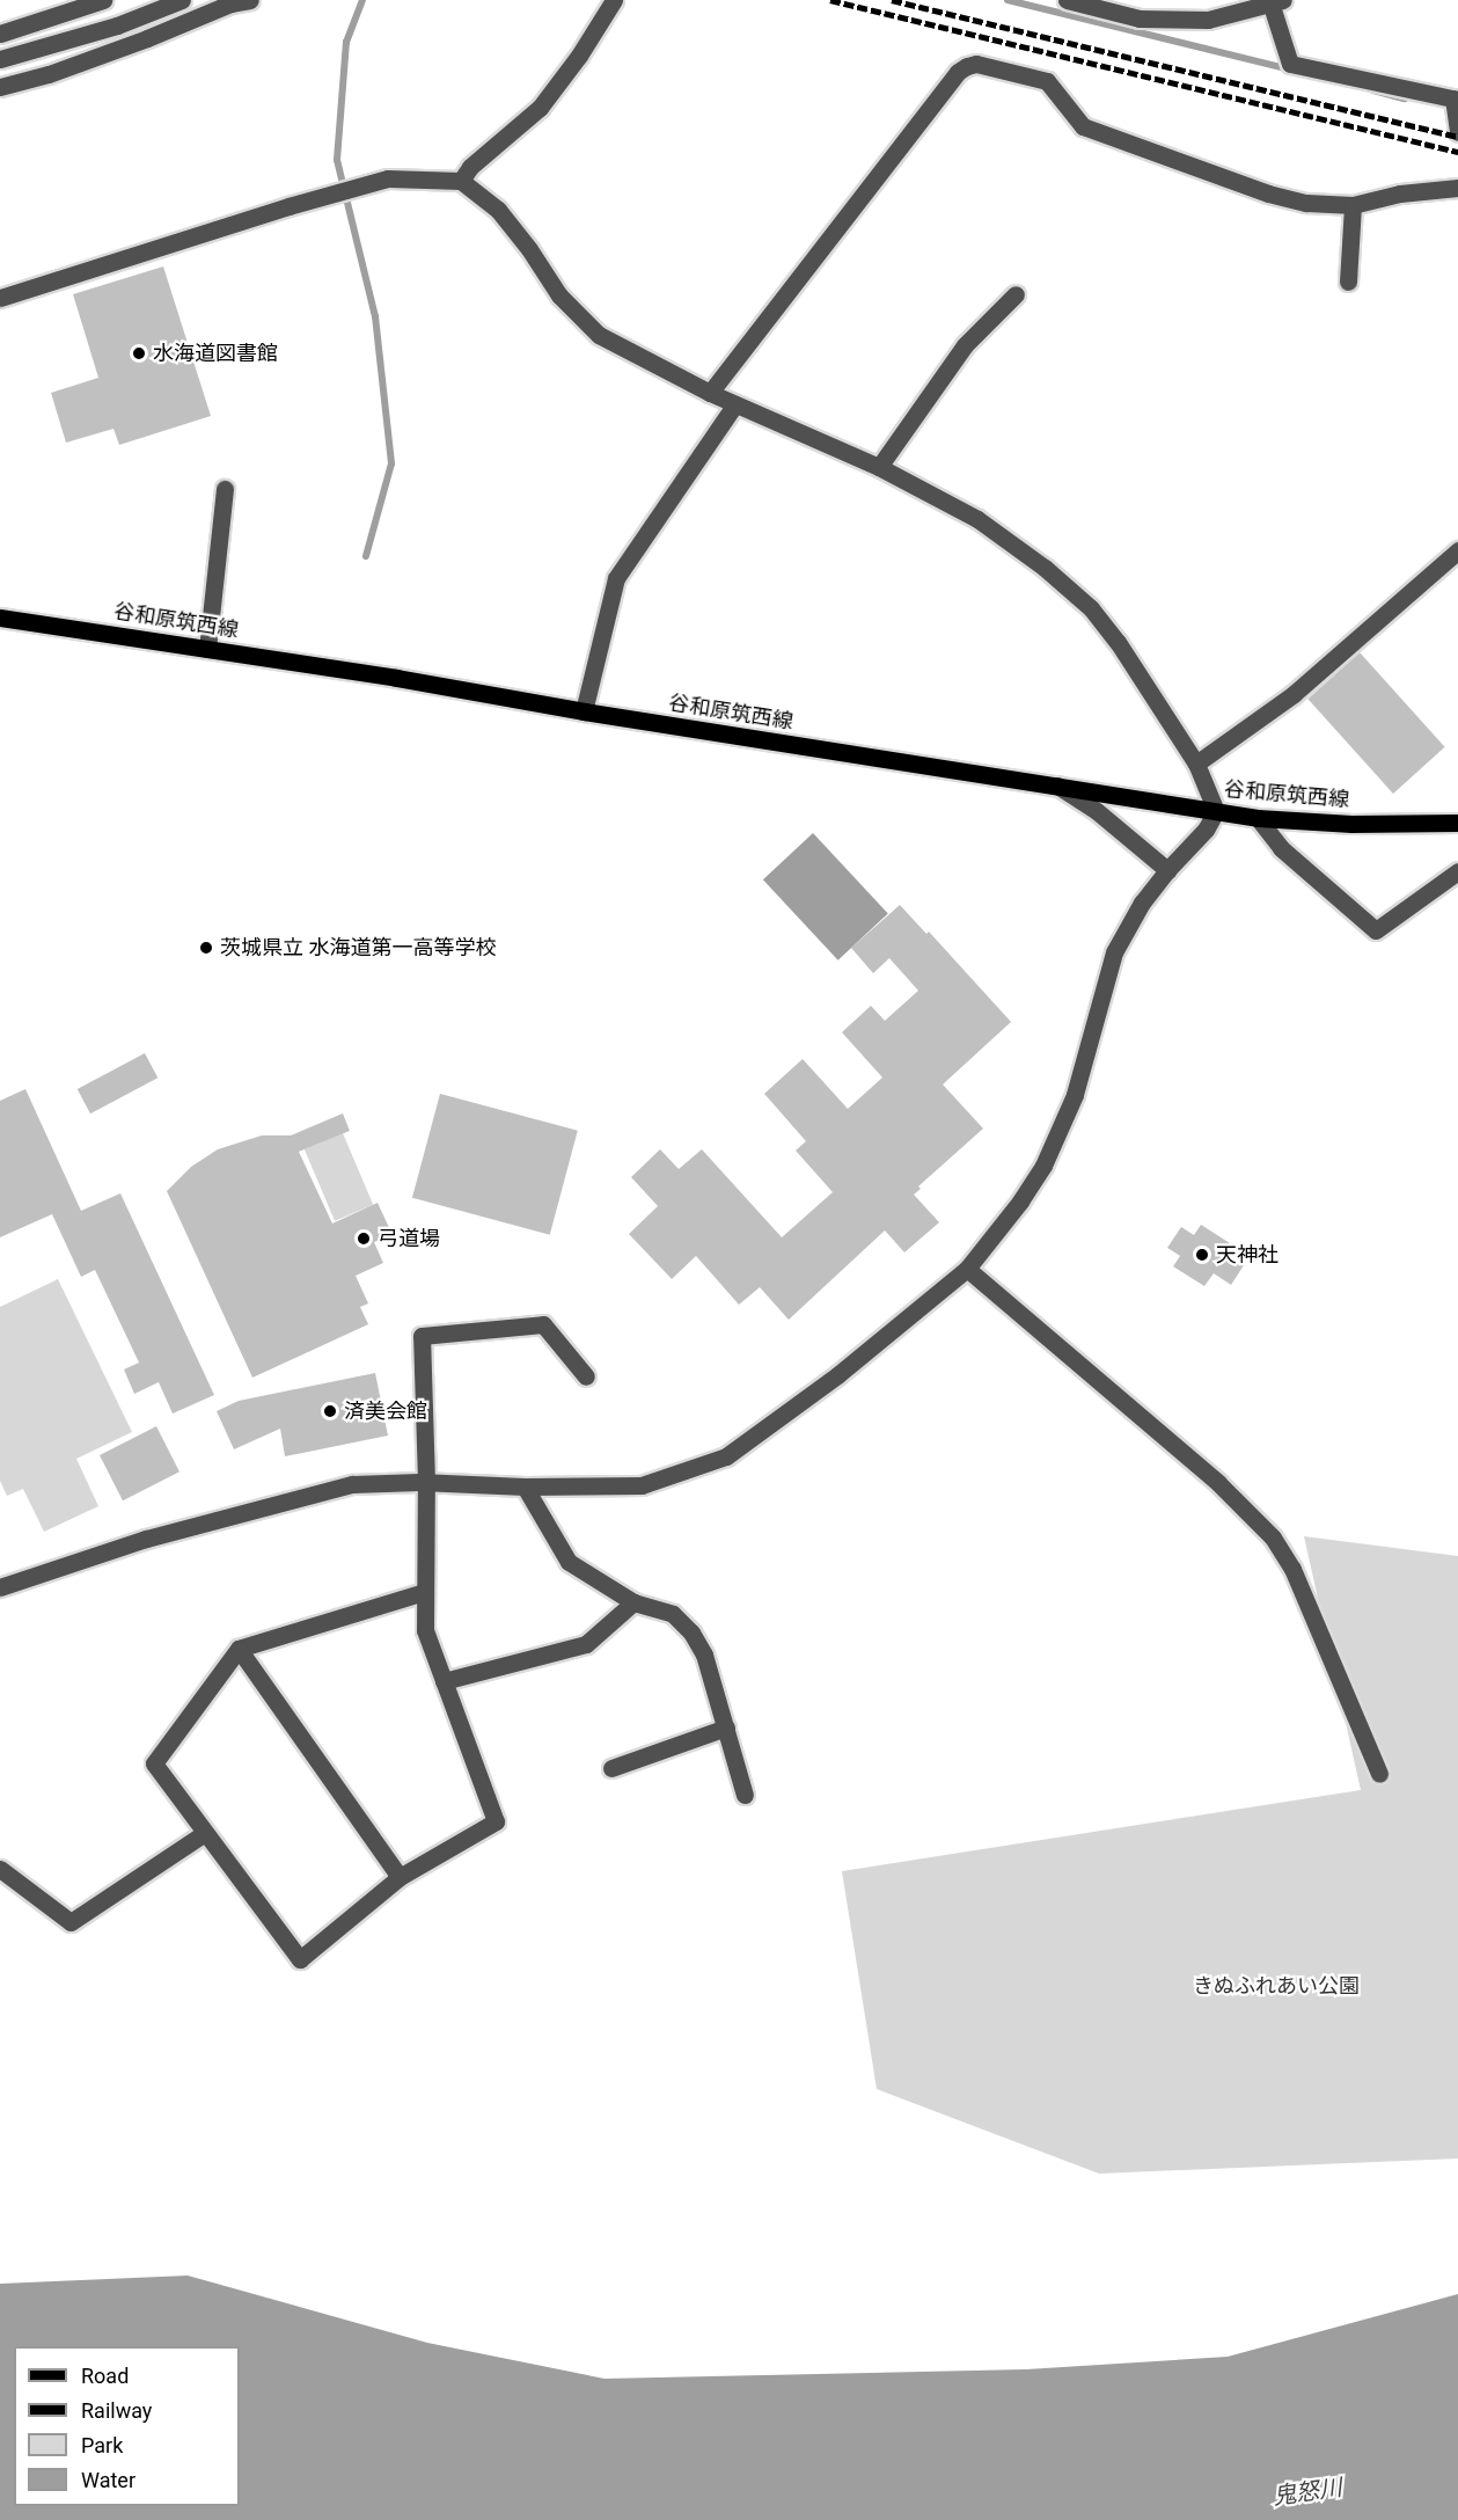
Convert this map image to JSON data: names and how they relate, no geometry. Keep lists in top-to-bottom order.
{
  "streets": {
    "main road": ["谷和原筑西線"]
  },
  "water": ["鬼怒川"],
  "parks": ["きぬふれあい公園"],
  "places": [
    "水海道図書館",
    "茨城県立 水海道第一高等学校",
    "弓道場",
    "天神社",
    "済美会館"
  ],
  "legend": [
    "Road",
    "Railway",
    "Park",
    "Water"
  ]
}
